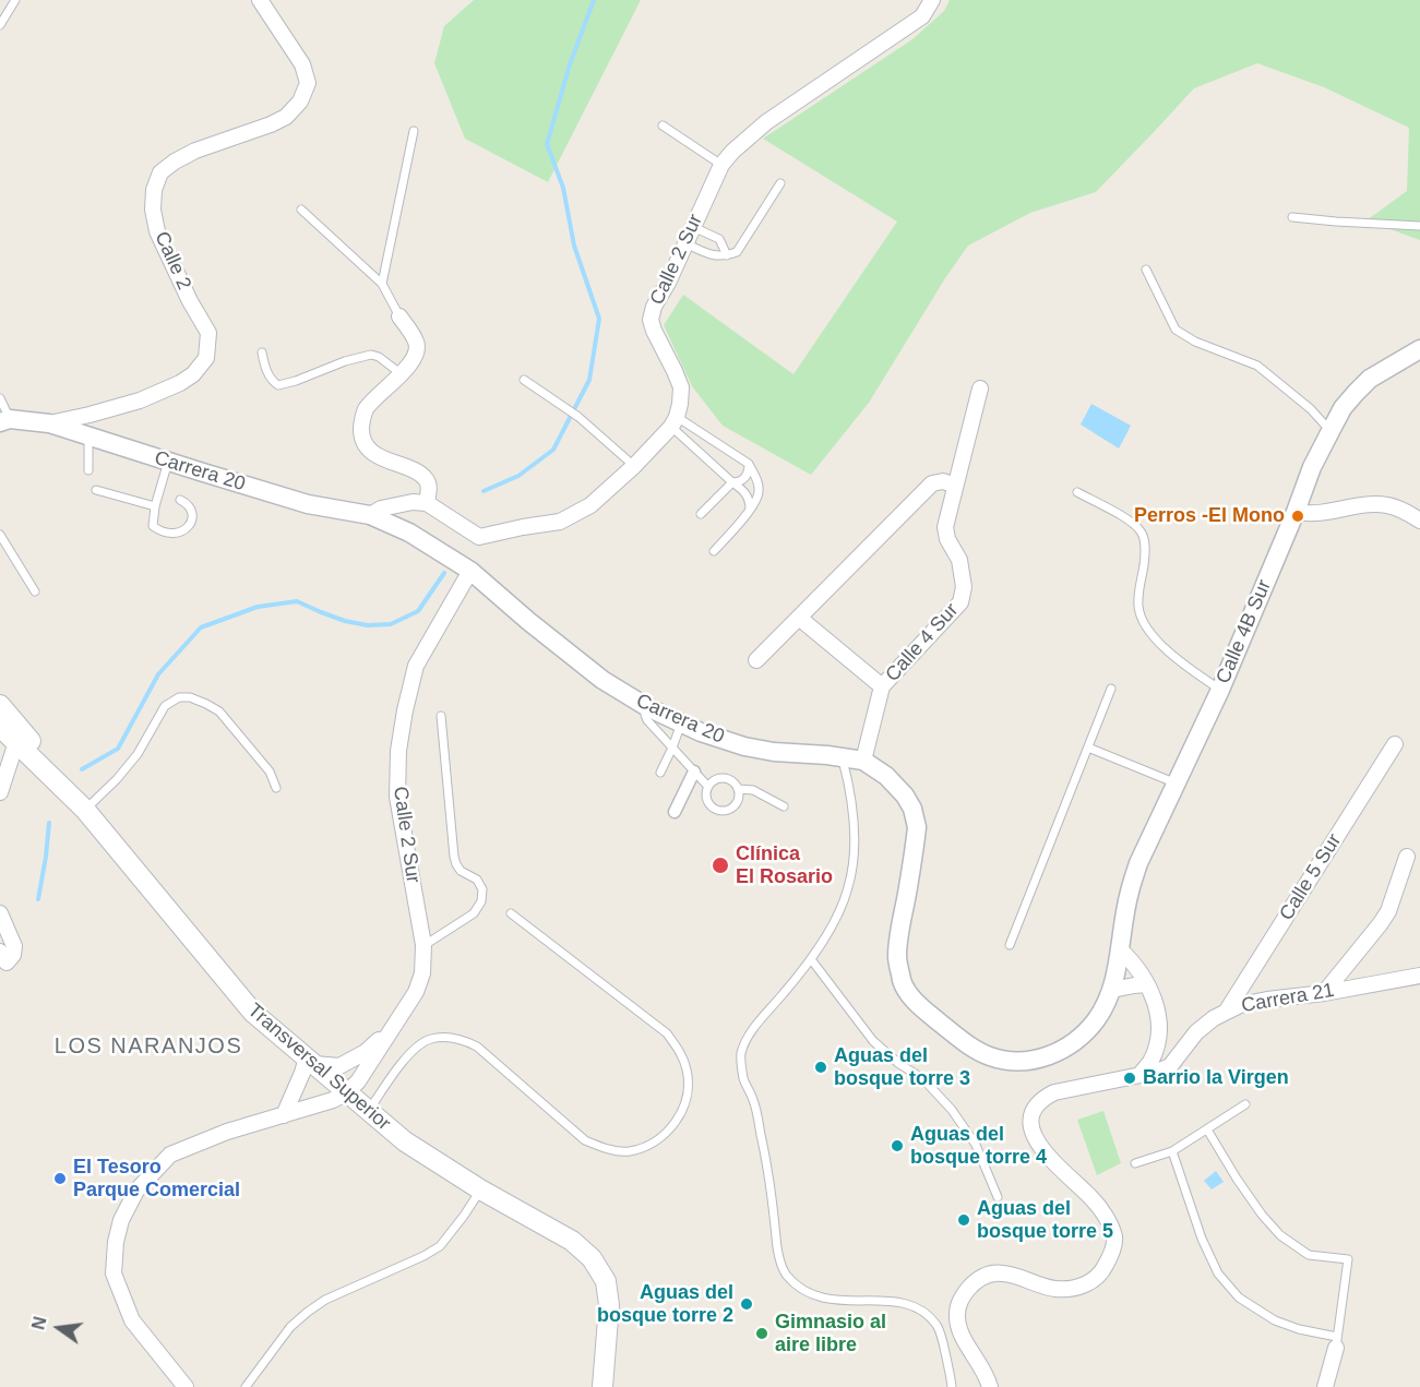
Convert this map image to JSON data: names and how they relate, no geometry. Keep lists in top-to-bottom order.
{
  "streets": {
    "main road": ["Transversal Superior"],
    "street": [
      "Calle 2 Sur",
      "Calle 2",
      "Carrera 20",
      "Calle 4B Sur",
      "Calle 4 Sur",
      "Calle 5 Sur",
      "Carrera 21"
    ]
  },
  "crossings": [
    ["Calle 2 Sur", "Carrera 20"],
    ["Calle 2 Sur", "Transversal Superior"],
    ["Calle 2", "Carrera 20"],
    ["Carrera 20", "Calle 4B Sur"],
    ["Carrera 20", "Calle 4 Sur"],
    ["Calle 5 Sur", "Carrera 21"]
  ],
  "districts": ["LOS NARANJOS"],
  "places": [
    "Perros -El Mono",
    "Clínica El Rosario",
    "Aguas del bosque torre 3",
    "Barrio la Virgen",
    "Aguas del bosque torre 4",
    "El Tesoro Parque Comercial",
    "Aguas del bosque torre 5",
    "Aguas del bosque torre 2",
    "Gimnasio al aire libre"
  ],
  "north": "left"
}
